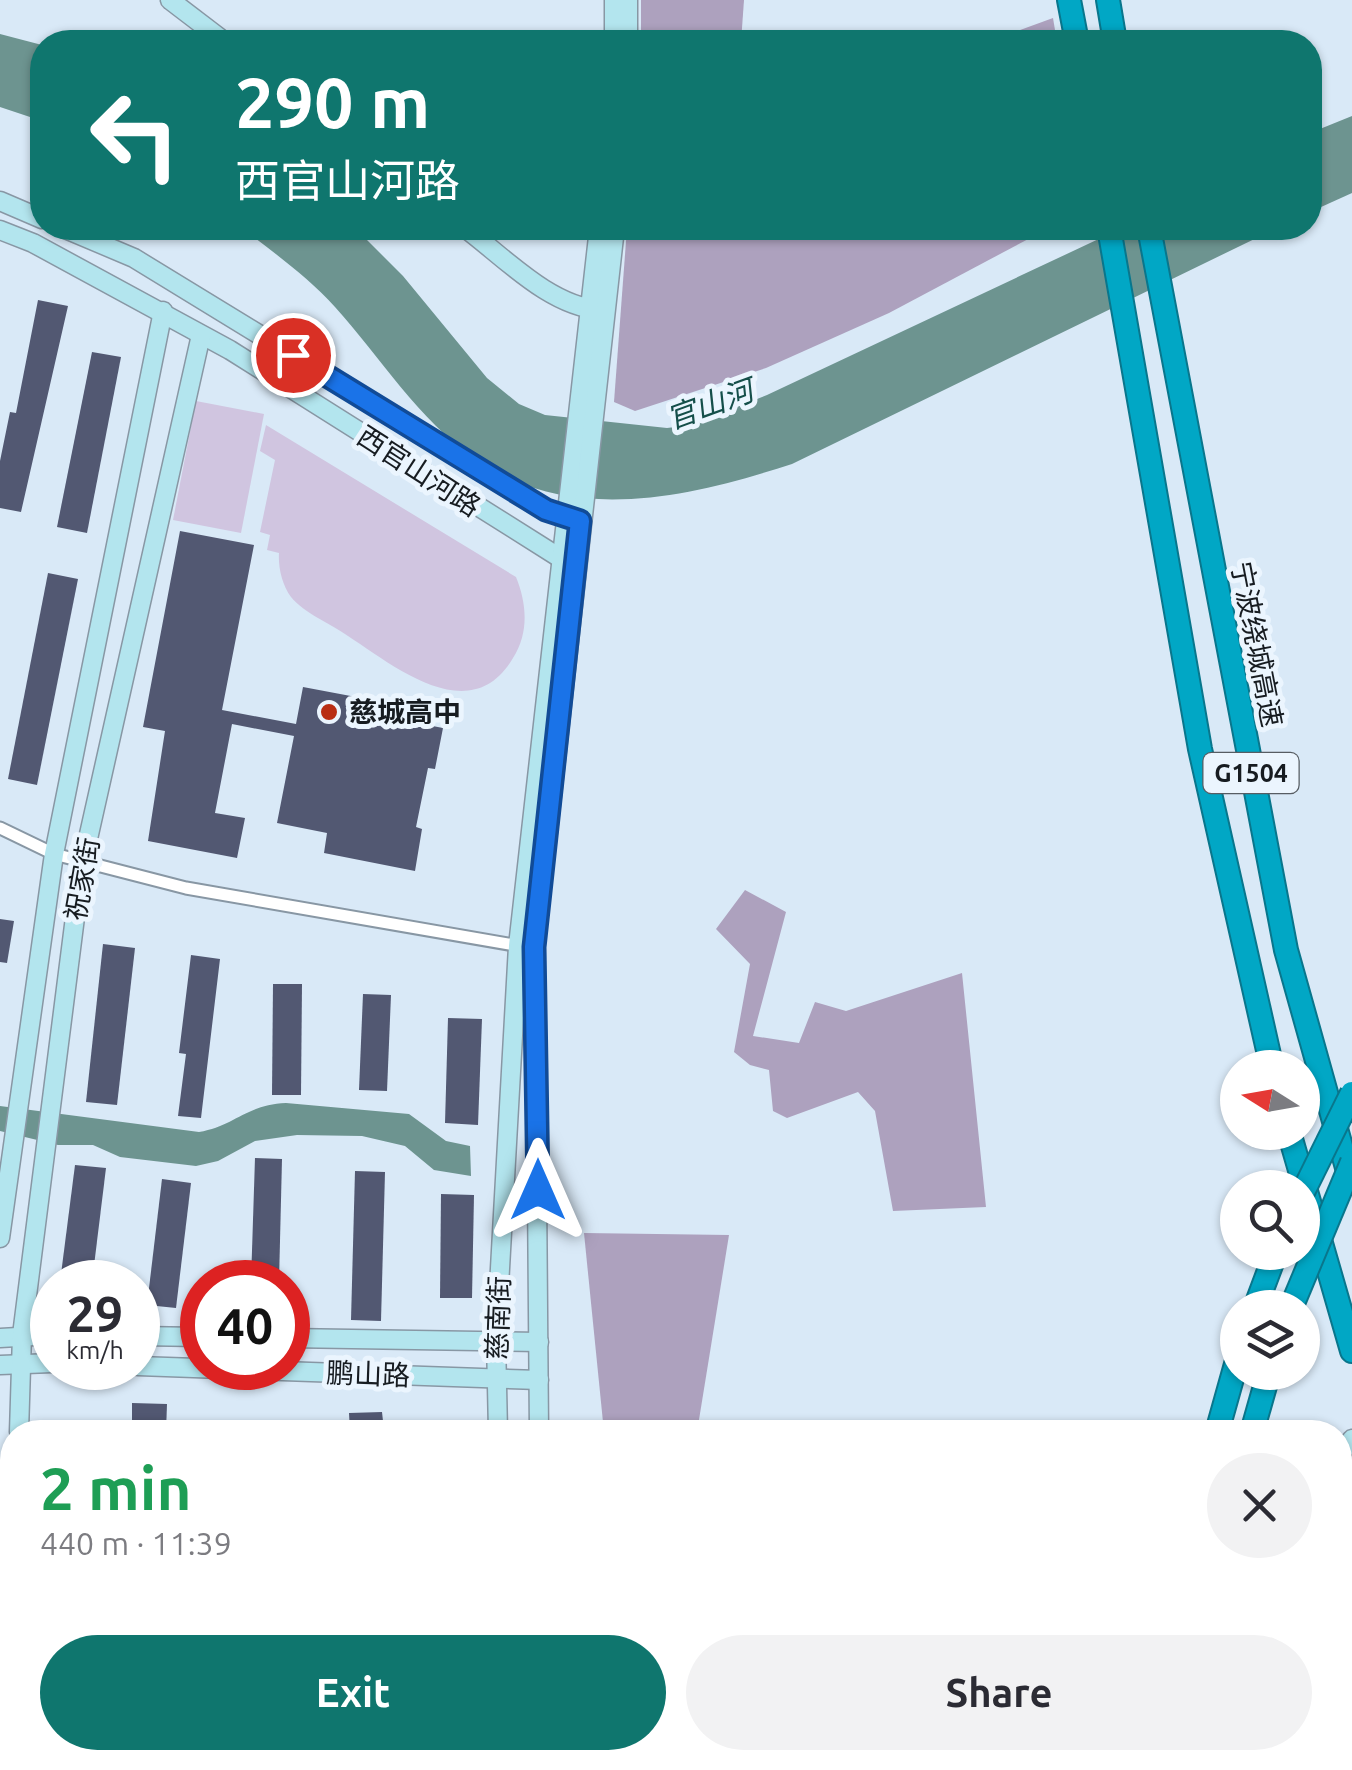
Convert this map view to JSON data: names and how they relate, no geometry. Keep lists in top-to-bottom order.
{
  "streets": {
    "highway": ["宁波绕城高速", "G1504"],
    "street": [
      "西官山河路",
      "祝家街",
      "慈南街",
      "鹏山路"
    ]
  },
  "crossings": [
    ["西官山河路", "祝家街"],
    ["西官山河路", "慈南街"],
    ["慈南街", "鹏山路"]
  ],
  "water": ["官山河"],
  "places": ["慈城高中"],
  "north": "left",
  "page": {
    "turn": ["290 m", "西官山河路"],
    "speed": "29 km/h",
    "limit": "40",
    "heading": ["2 min", "440 m · 11:39"],
    "buttons": ["Exit", "Share"]
  }
}
